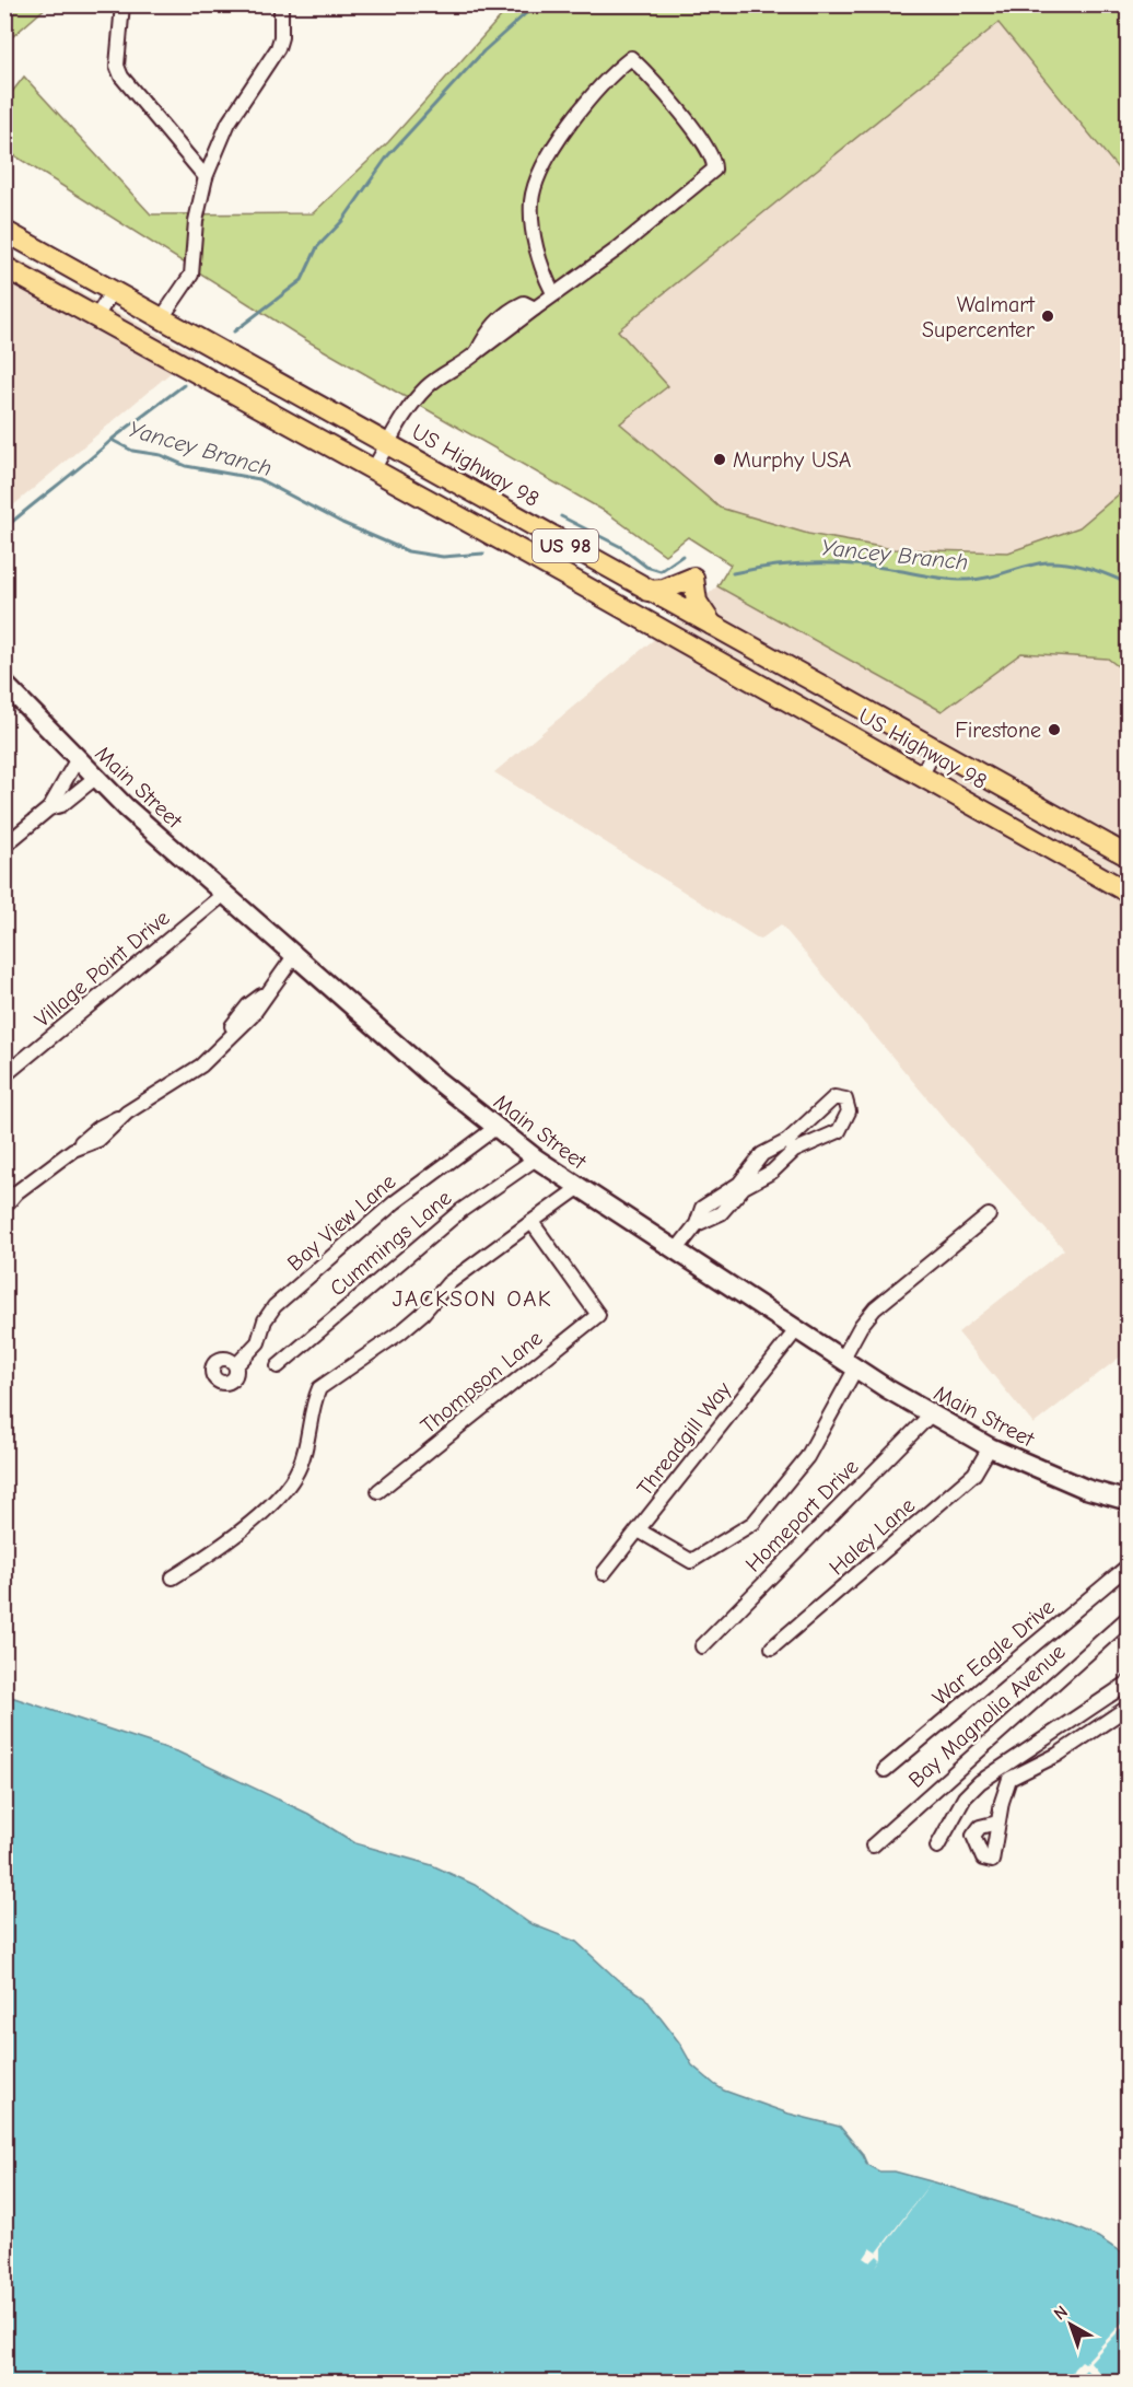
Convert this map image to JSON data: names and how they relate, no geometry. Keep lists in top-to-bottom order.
{
  "streets": {
    "main road": ["US Highway 98", "US 98", "Main Street"],
    "street": [
      "Village Point Drive",
      "Bay View Lane",
      "Cummings Lane",
      "Thompson Lane",
      "Threadgill Way",
      "Homeport Drive",
      "Haley Lane",
      "War Eagle Drive",
      "Bay Magnolia Avenue"
    ]
  },
  "crossings": [
    ["Main Street", "Village Point Drive"],
    ["Main Street", "Bay View Lane"],
    ["Main Street", "Cummings Lane"],
    ["Main Street", "Threadgill Way"],
    ["Main Street", "Homeport Drive"],
    ["Main Street", "Haley Lane"]
  ],
  "districts": ["JACKSON OAK"],
  "water": ["Yancey Branch"],
  "places": ["Walmart Supercenter", "Murphy USA", "Firestone"],
  "north": "top left"
}
